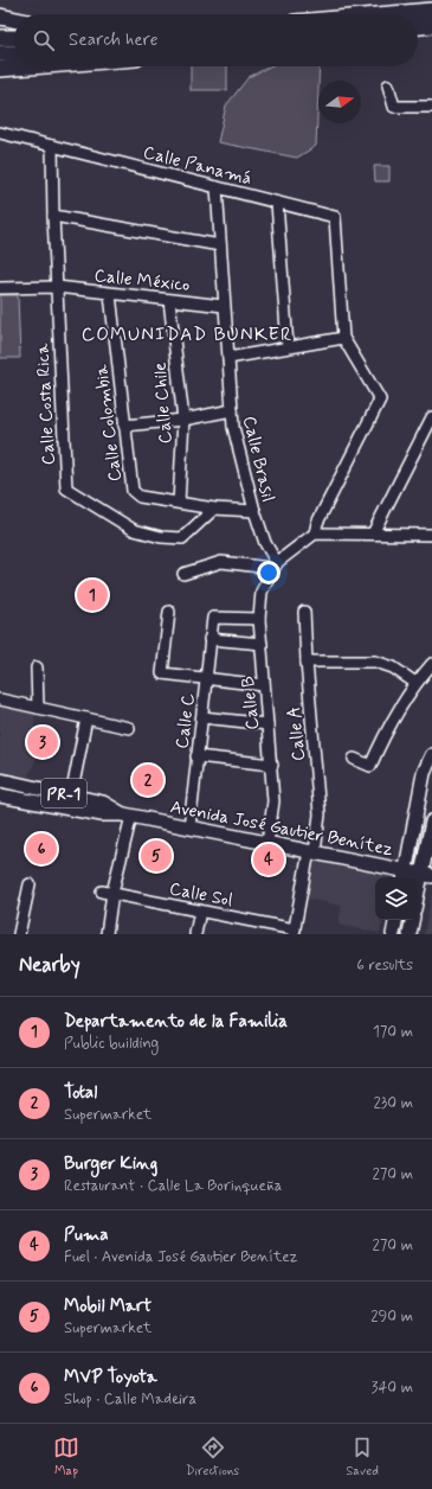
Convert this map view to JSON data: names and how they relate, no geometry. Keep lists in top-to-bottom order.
{
  "streets": {
    "main road": ["PR-1", "Avenida José Gautier Benítez"],
    "street": [
      "Calle Panamá",
      "Calle México",
      "Calle Chile",
      "Calle Costa Rica",
      "Calle Colombia",
      "Calle Brasil",
      "Calle B",
      "Calle C",
      "Calle A",
      "Calle Sol"
    ]
  },
  "crossings": [
    ["Calle Panamá", "Calle Costa Rica"],
    ["Calle Panamá", "Calle Brasil"],
    ["Calle México", "Calle Chile"],
    ["Calle México", "Calle Costa Rica"],
    ["Calle México", "Calle Colombia"],
    ["Calle México", "Calle Brasil"],
    ["Calle Chile", "Calle Colombia"],
    ["Calle Brasil", "Calle B"],
    ["Calle B", "Calle C"],
    ["Calle B", "Avenida José Gautier Benítez"],
    ["Calle C", "Avenida José Gautier Benítez"],
    ["Calle A", "Avenida José Gautier Benítez"],
    ["Calle A", "Calle Sol"]
  ],
  "districts": ["COMUNIDAD BUNKER"],
  "north": "right",
  "page": {
    "search": "Search here",
    "pins": [
      "1",
      "3",
      "2",
      "6",
      "5",
      "4"
    ],
    "heading": ["Nearby", "6 results"],
    "list": [
      {
        "mark": "1",
        "name": "Departamento de la Familia",
        "note": "Public building",
        "value": "170 m"
      },
      {
        "mark": "2",
        "name": "Total",
        "note": "Supermarket",
        "value": "230 m"
      },
      {
        "mark": "3",
        "name": "Burger King",
        "note": "Restaurant · Calle La Borinqueña",
        "value": "270 m"
      },
      {
        "mark": "4",
        "name": "Puma",
        "note": "Fuel · Avenida José Gautier Benítez",
        "value": "270 m"
      },
      {
        "mark": "5",
        "name": "Mobil Mart",
        "note": "Supermarket",
        "value": "290 m"
      },
      {
        "mark": "6",
        "name": "MVP Toyota",
        "note": "Shop · Calle Madeira",
        "value": "340 m"
      }
    ],
    "nav": ["Map", "Directions", "Saved"]
  }
}
